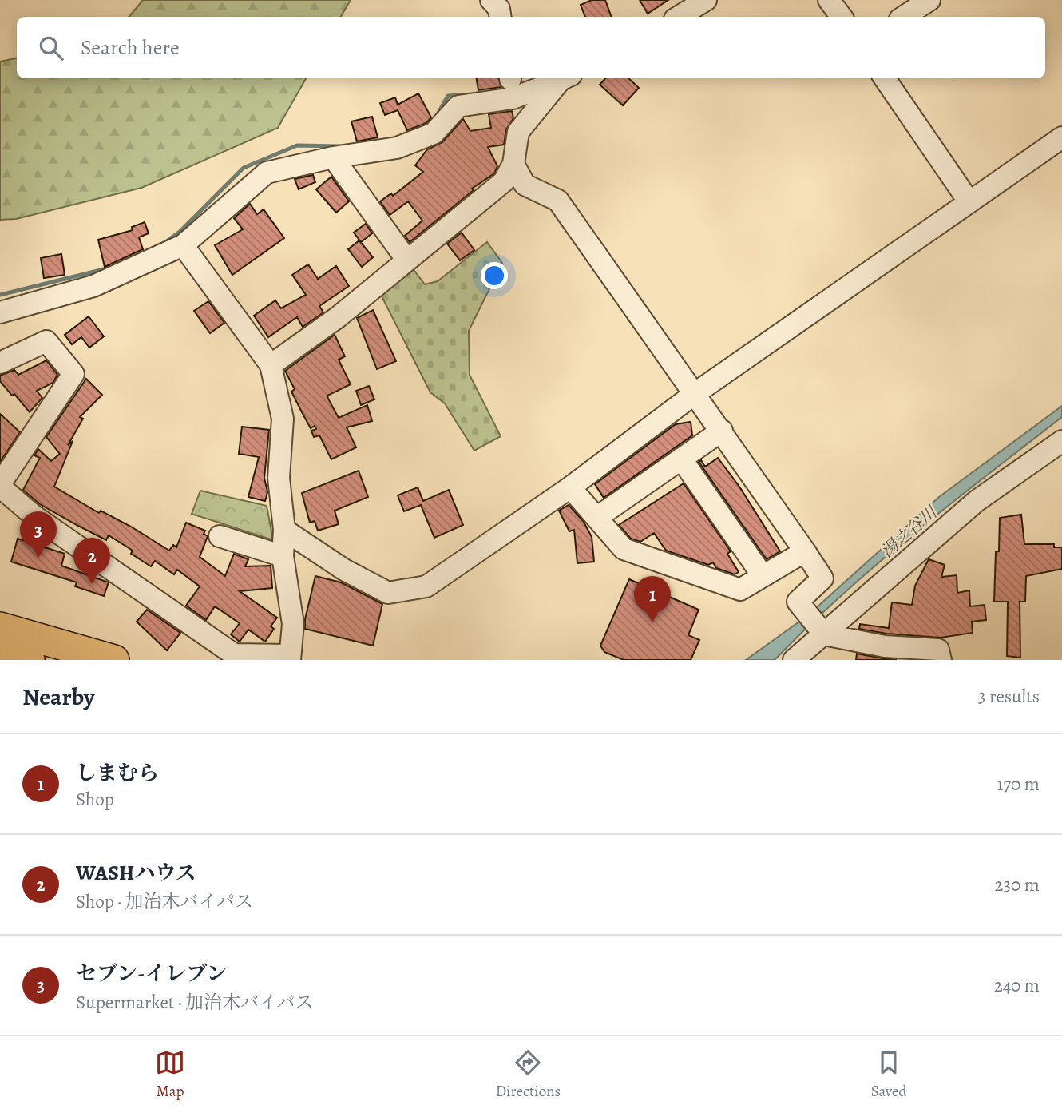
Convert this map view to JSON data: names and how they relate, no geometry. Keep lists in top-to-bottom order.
{
  "water": ["湯之谷川"],
  "page": {
    "search": "Search here",
    "pins": ["3", "2", "1"],
    "heading": ["Nearby", "3 results"],
    "list": [
      {
        "mark": "1",
        "name": "しまむら",
        "note": "Shop",
        "value": "170 m"
      },
      {
        "mark": "2",
        "name": "WASHハウス",
        "note": "Shop · 加治木バイパス",
        "value": "230 m"
      },
      {
        "mark": "3",
        "name": "セブン-イレブン",
        "note": "Supermarket · 加治木バイパス",
        "value": "240 m"
      }
    ],
    "nav": ["Map", "Directions", "Saved"]
  }
}
